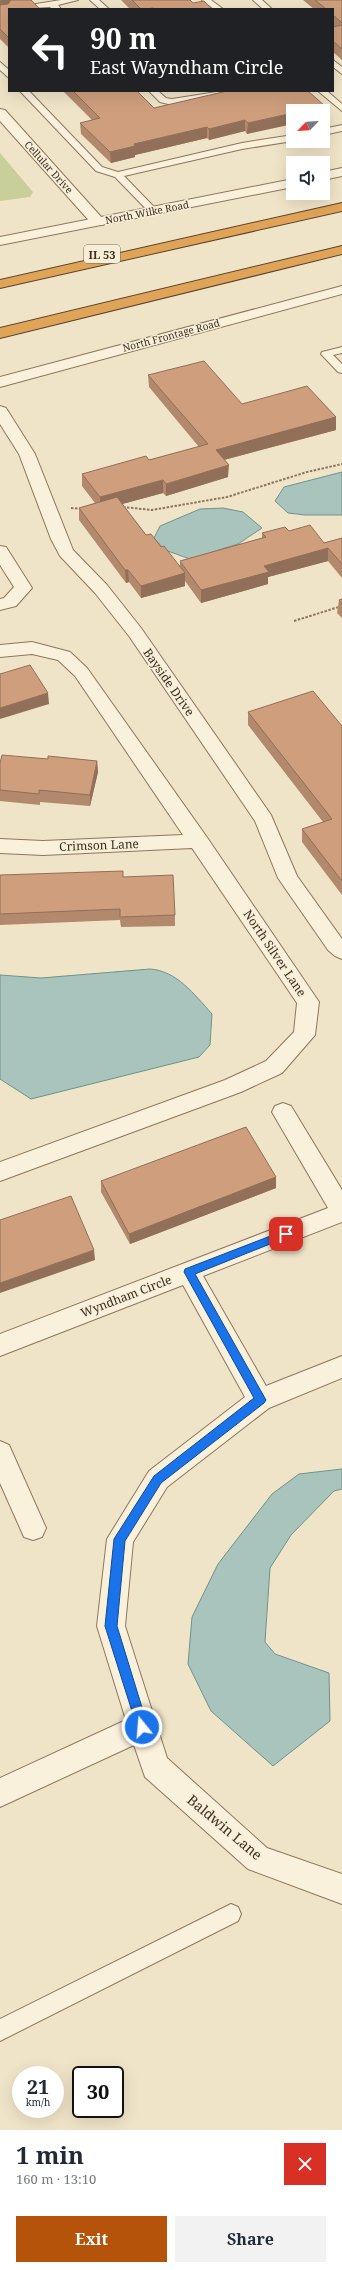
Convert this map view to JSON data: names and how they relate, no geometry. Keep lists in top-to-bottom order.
{
  "streets": {
    "highway": ["IL 53"],
    "street": [
      "Cellular Drive",
      "North Wilke Road",
      "North Frontage Road",
      "Bayside Drive",
      "Crimson Lane",
      "North Silver Lane",
      "Wyndham Circle",
      "Baldwin Lane"
    ]
  },
  "crossings": [
    ["Cellular Drive", "North Wilke Road"],
    ["Crimson Lane", "North Silver Lane"]
  ],
  "north": "bottom left",
  "page": {
    "turn": ["90 m", "East Wayndham Circle"],
    "speed": "21 km/h",
    "limit": "30",
    "heading": ["1 min", "160 m · 13:10"],
    "buttons": ["Exit", "Share"]
  }
}
